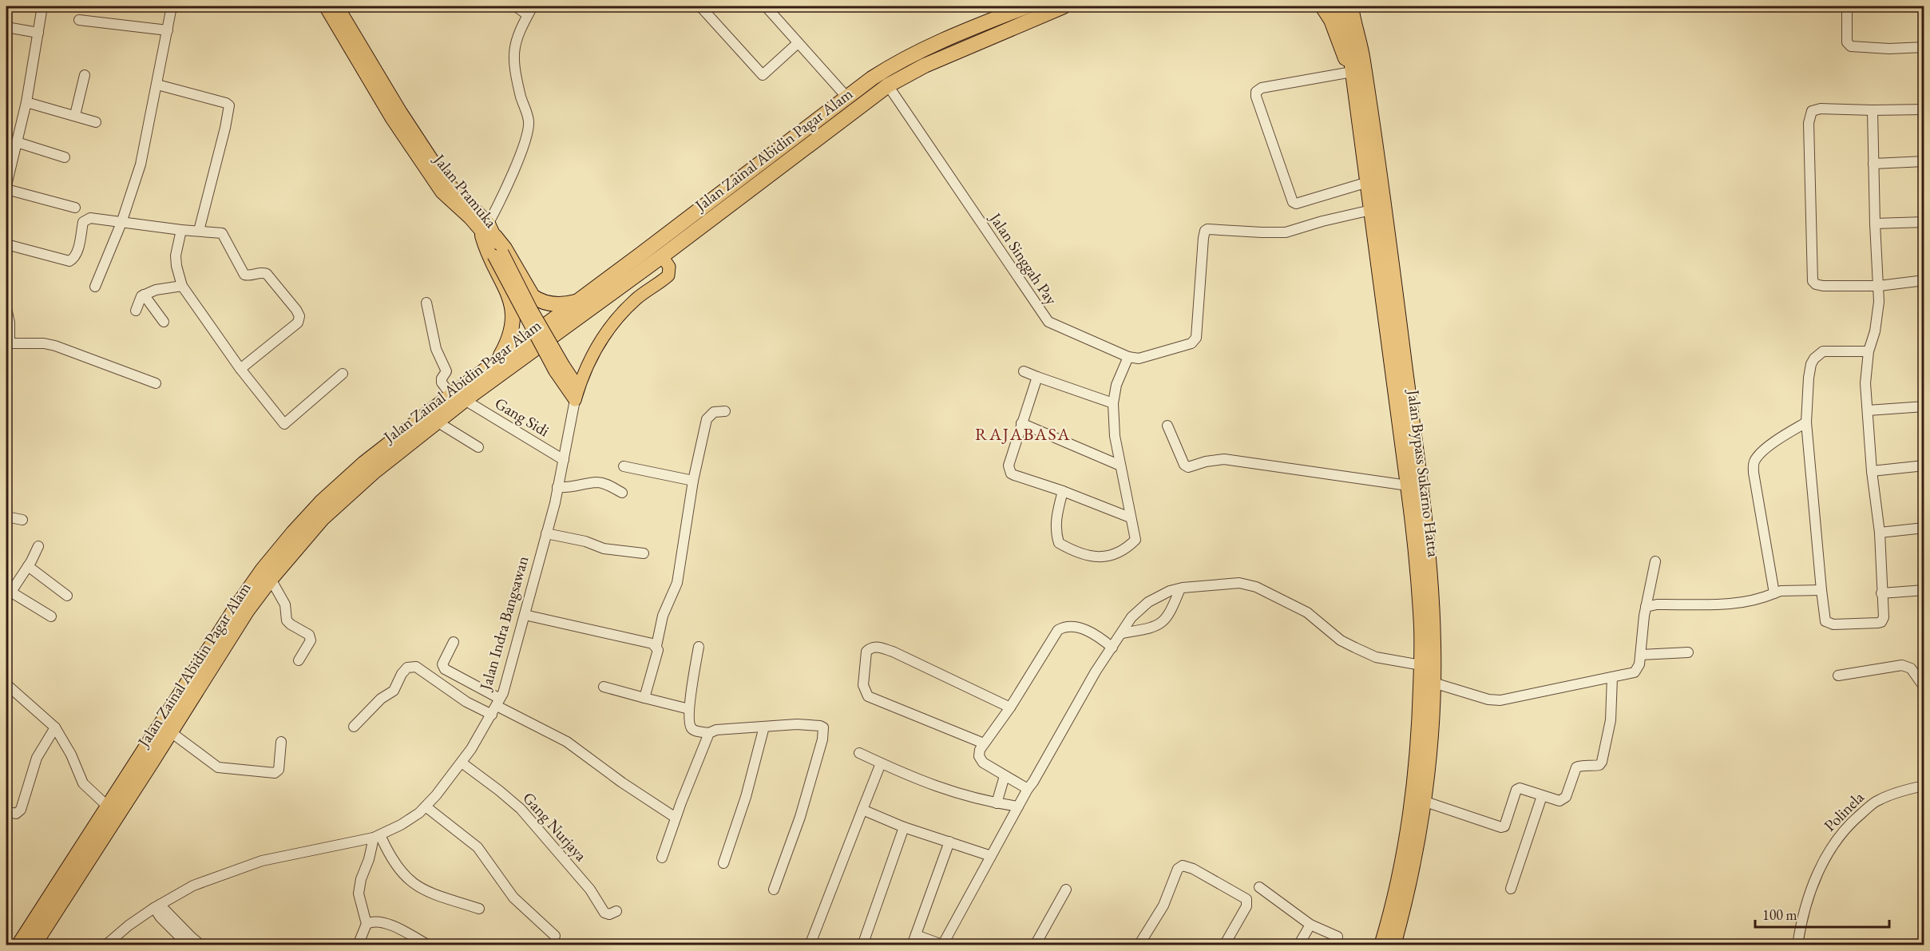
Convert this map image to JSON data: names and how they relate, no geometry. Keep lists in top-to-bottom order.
{
  "streets": {
    "highway": ["Jalan Zainal Abidin Pagar Alam", "Jalan Bypass Sukarno Hatta"],
    "main road": ["Jalan Pramuka", "Jalan Indra Bangsawan"],
    "street": [
      "Jalan Singgah Pay",
      "Gang Sidi",
      "Polinela",
      "Gang Nurjaya"
    ]
  },
  "crossings": [
    ["Jalan Zainal Abidin Pagar Alam", "Jalan Singgah Pay"],
    ["Jalan Zainal Abidin Pagar Alam", "Gang Sidi"],
    ["Jalan Zainal Abidin Pagar Alam", "Jalan Indra Bangsawan"],
    ["Jalan Pramuka", "Jalan Indra Bangsawan"],
    ["Jalan Singgah Pay", "Jalan Bypass Sukarno Hatta"],
    ["Gang Sidi", "Jalan Indra Bangsawan"],
    ["Jalan Indra Bangsawan", "Gang Nurjaya"]
  ],
  "districts": ["RAJABASA"],
  "scale_bar": "100 m"
}
